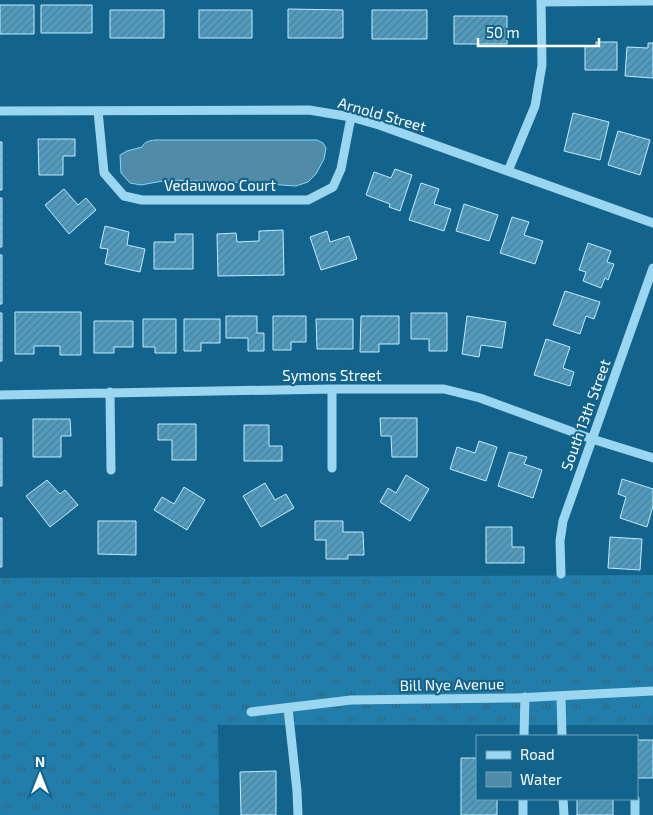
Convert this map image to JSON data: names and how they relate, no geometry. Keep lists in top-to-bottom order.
{
  "streets": {
    "street": [
      "Arnold Street",
      "Vedauwoo Court",
      "Symons Street",
      "South 13th Street",
      "Bill Nye Avenue"
    ]
  },
  "crossings": [
    ["Arnold Street", "Vedauwoo Court"],
    ["Symons Street", "South 13th Street"]
  ],
  "legend": ["Road", "Water"],
  "scale_bar": "50 m",
  "north": "top"
}
